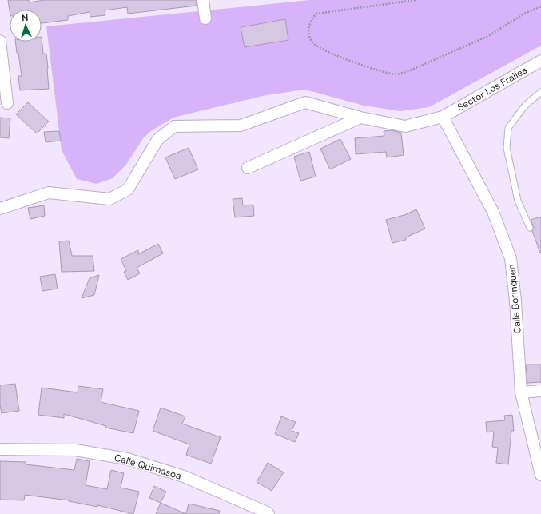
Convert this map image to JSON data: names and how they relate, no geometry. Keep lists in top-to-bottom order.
{
  "streets": {
    "street": ["Sector Los Frailes", "Calle Borinquen", "Calle Quimasoa"]
  },
  "crossings": [
    ["Sector Los Frailes", "Calle Borinquen"]
  ],
  "north": "top"
}
